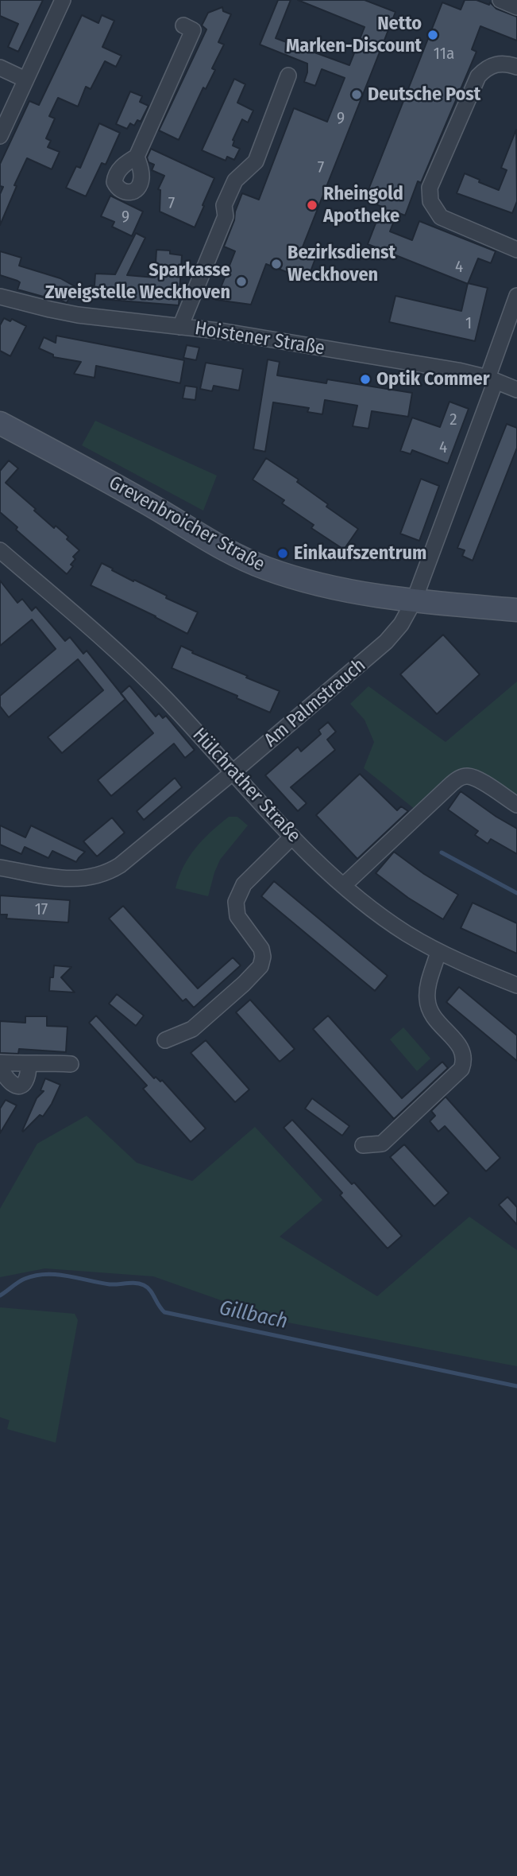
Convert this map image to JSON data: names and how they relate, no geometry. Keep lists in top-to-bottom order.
{
  "streets": {
    "main road": ["Grevenbroicher Straße"],
    "street": ["Hoistener Straße", "Am Palmstrauch", "Hülchrather Straße"]
  },
  "crossings": [
    ["Hoistener Straße", "Am Palmstrauch"],
    ["Grevenbroicher Straße", "Am Palmstrauch"],
    ["Am Palmstrauch", "Hülchrather Straße"]
  ],
  "water": ["Gillbach"],
  "places": [
    "Netto Marken-Discount",
    "Deutsche Post",
    "Rheingold Apotheke",
    "Bezirksdienst Weckhoven",
    "Sparkasse Zweigstelle Weckhoven",
    "Optik Commer",
    "Einkaufszentrum"
  ],
  "house_numbers": [
    "11a",
    "9",
    "7",
    "7",
    "9",
    "4",
    "1",
    "2",
    "4",
    "17"
  ]
}
